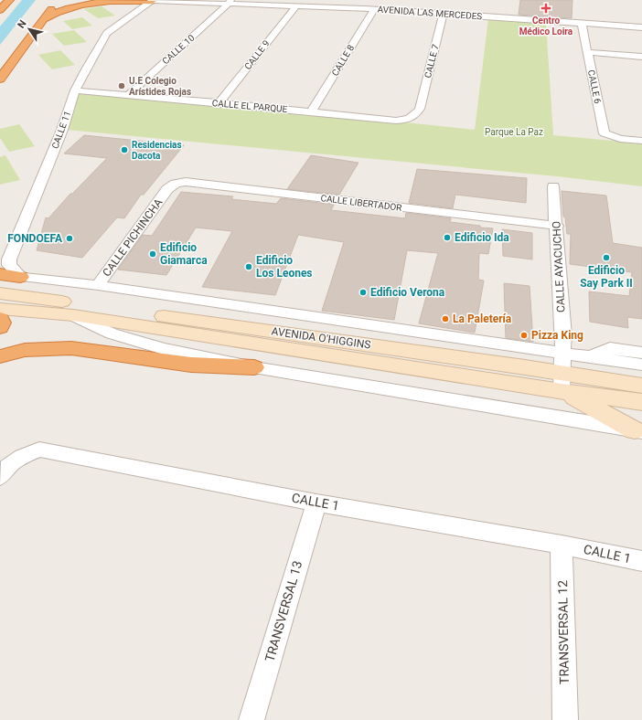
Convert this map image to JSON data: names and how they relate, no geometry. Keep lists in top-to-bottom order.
{
  "streets": {
    "main road": ["AVENIDA O'HIGGINS"],
    "street": [
      "AVENIDA LAS MERCEDES",
      "CALLE 10",
      "CALLE 9",
      "CALLE 8",
      "CALLE 7",
      "CALLE 6",
      "CALLE EL PARQUE",
      "CALLE 11",
      "CALLE LIBERTADOR",
      "CALLE PICHINCHA",
      "CALLE AYACUCHO",
      "CALLE 1",
      "TRANSVERSAL 13",
      "TRANSVERSAL 12"
    ]
  },
  "crossings": [
    ["AVENIDA LAS MERCEDES", "CALLE 10"],
    ["AVENIDA LAS MERCEDES", "CALLE 9"],
    ["AVENIDA LAS MERCEDES", "CALLE 8"],
    ["AVENIDA LAS MERCEDES", "CALLE 7"],
    ["AVENIDA LAS MERCEDES", "CALLE 6"],
    ["AVENIDA LAS MERCEDES", "CALLE 11"],
    ["CALLE 10", "CALLE EL PARQUE"],
    ["CALLE 9", "CALLE EL PARQUE"],
    ["CALLE 8", "CALLE EL PARQUE"],
    ["CALLE 7", "CALLE EL PARQUE"],
    ["CALLE EL PARQUE", "CALLE 11"],
    ["CALLE 11", "AVENIDA O'HIGGINS"],
    ["CALLE LIBERTADOR", "CALLE PICHINCHA"],
    ["CALLE LIBERTADOR", "CALLE AYACUCHO"],
    ["CALLE PICHINCHA", "AVENIDA O'HIGGINS"],
    ["CALLE AYACUCHO", "AVENIDA O'HIGGINS"],
    ["CALLE 1", "TRANSVERSAL 13"],
    ["CALLE 1", "TRANSVERSAL 12"]
  ],
  "parks": ["Parque La Paz"],
  "places": {
    "health": ["Centro Médico Loira"],
    "other": [
      "U.E Colegio Arístides Rojas",
      "Residencias Dacota",
      "Edificio Ida",
      "FONDOEFA",
      "Edificio Giamarca",
      "Edificio Say Park II",
      "Edificio Los Leones",
      "Edificio Verona",
      "La Paletería",
      "Pizza King"
    ]
  },
  "north": "top left"
}
